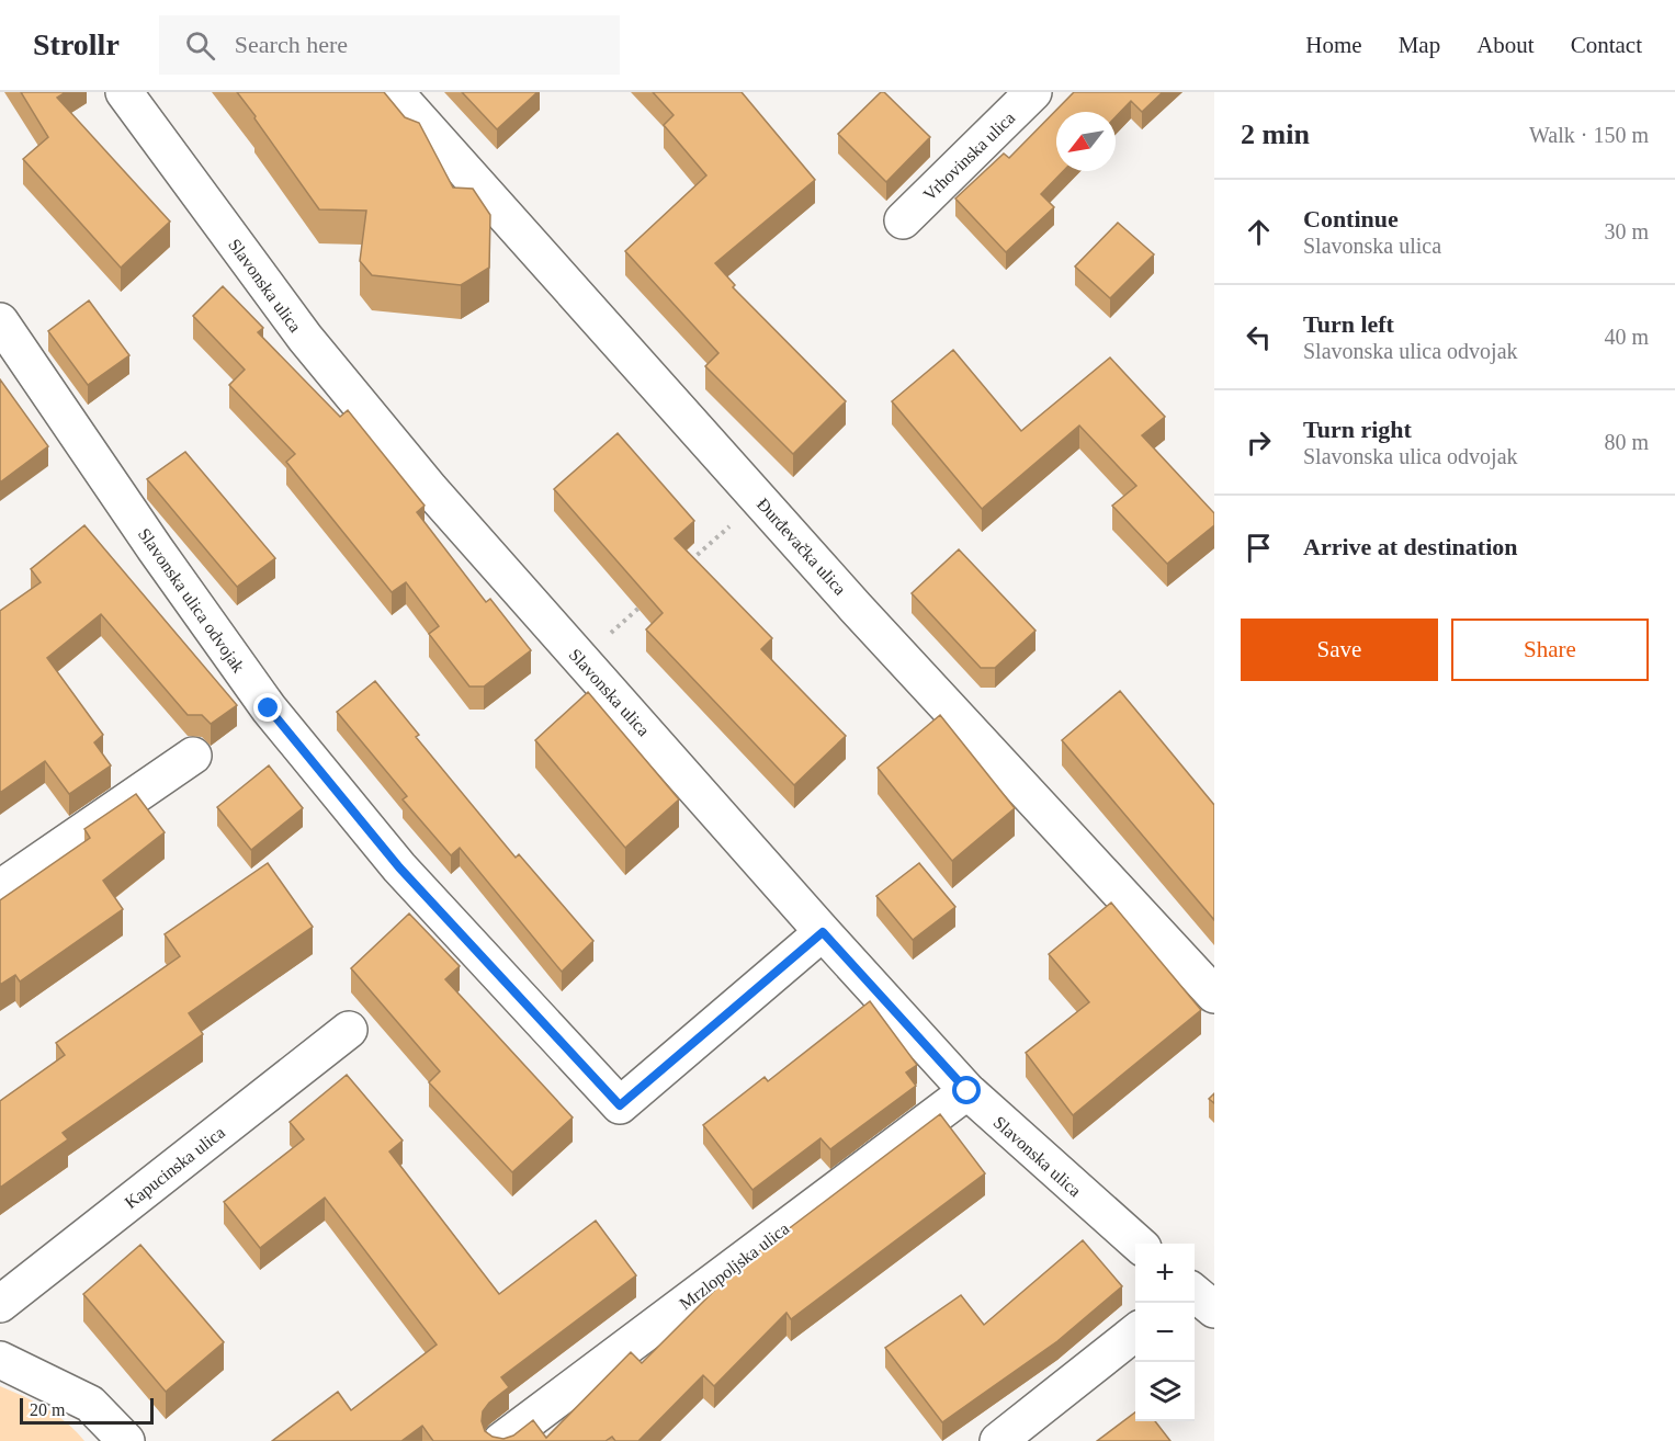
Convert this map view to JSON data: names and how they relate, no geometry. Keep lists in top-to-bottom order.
{
  "streets": {
    "street": [
      "Vrhovinska ulica",
      "Slavonska ulica",
      "Đurđevačka ulica",
      "Slavonska ulica odvojak",
      "Kapucinska ulica",
      "Mrzlopoljska ulica"
    ]
  },
  "crossings": [
    ["Slavonska ulica", "Slavonska ulica odvojak"],
    ["Slavonska ulica", "Mrzlopoljska ulica"]
  ],
  "scale_bar": "20 m",
  "north": "bottom left",
  "page": {
    "header": "Strollr",
    "search": "Search here",
    "nav": [
      "Home",
      "Map",
      "About",
      "Contact"
    ],
    "heading": ["2 min", "Walk · 150 m"],
    "list": [
      ["Continue", "Slavonska ulica", "30 m"],
      ["Turn left", "Slavonska ulica odvojak", "40 m"],
      ["Turn right", "Slavonska ulica odvojak", "80 m"],
      "Arrive at destination"
    ],
    "buttons": ["Save", "Share"],
    "map_buttons": ["+", "−"],
    "scale": "20 m"
  }
}
